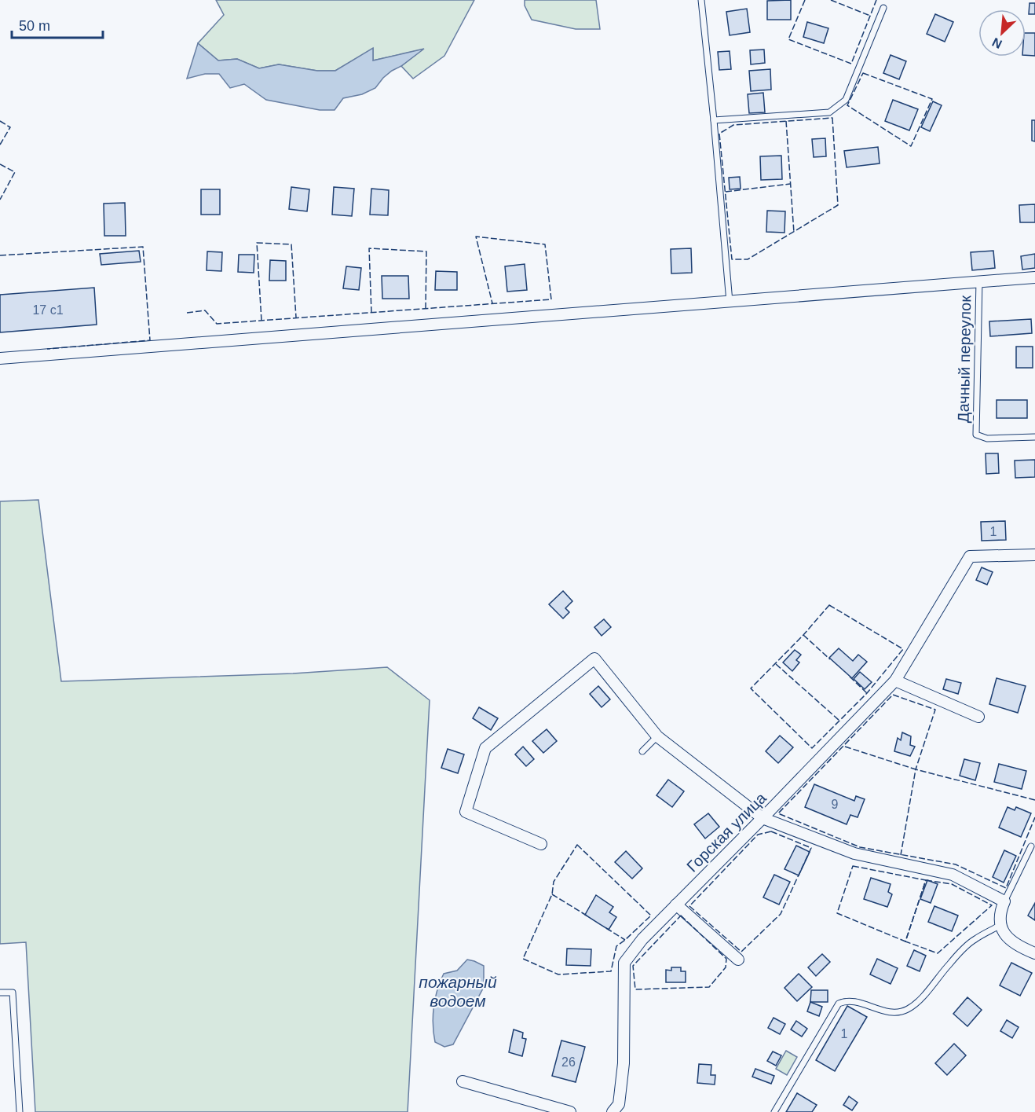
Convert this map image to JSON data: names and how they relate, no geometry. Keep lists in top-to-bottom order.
{
  "streets": {
    "street": ["Горская улица"],
    "lane": ["Дачный переулок"]
  },
  "water": ["пожарный водоем"],
  "house_numbers": [
    "17 с1",
    "1",
    "9",
    "1",
    "26"
  ],
  "scale_bar": "50 m",
  "north": "bottom left"
}
